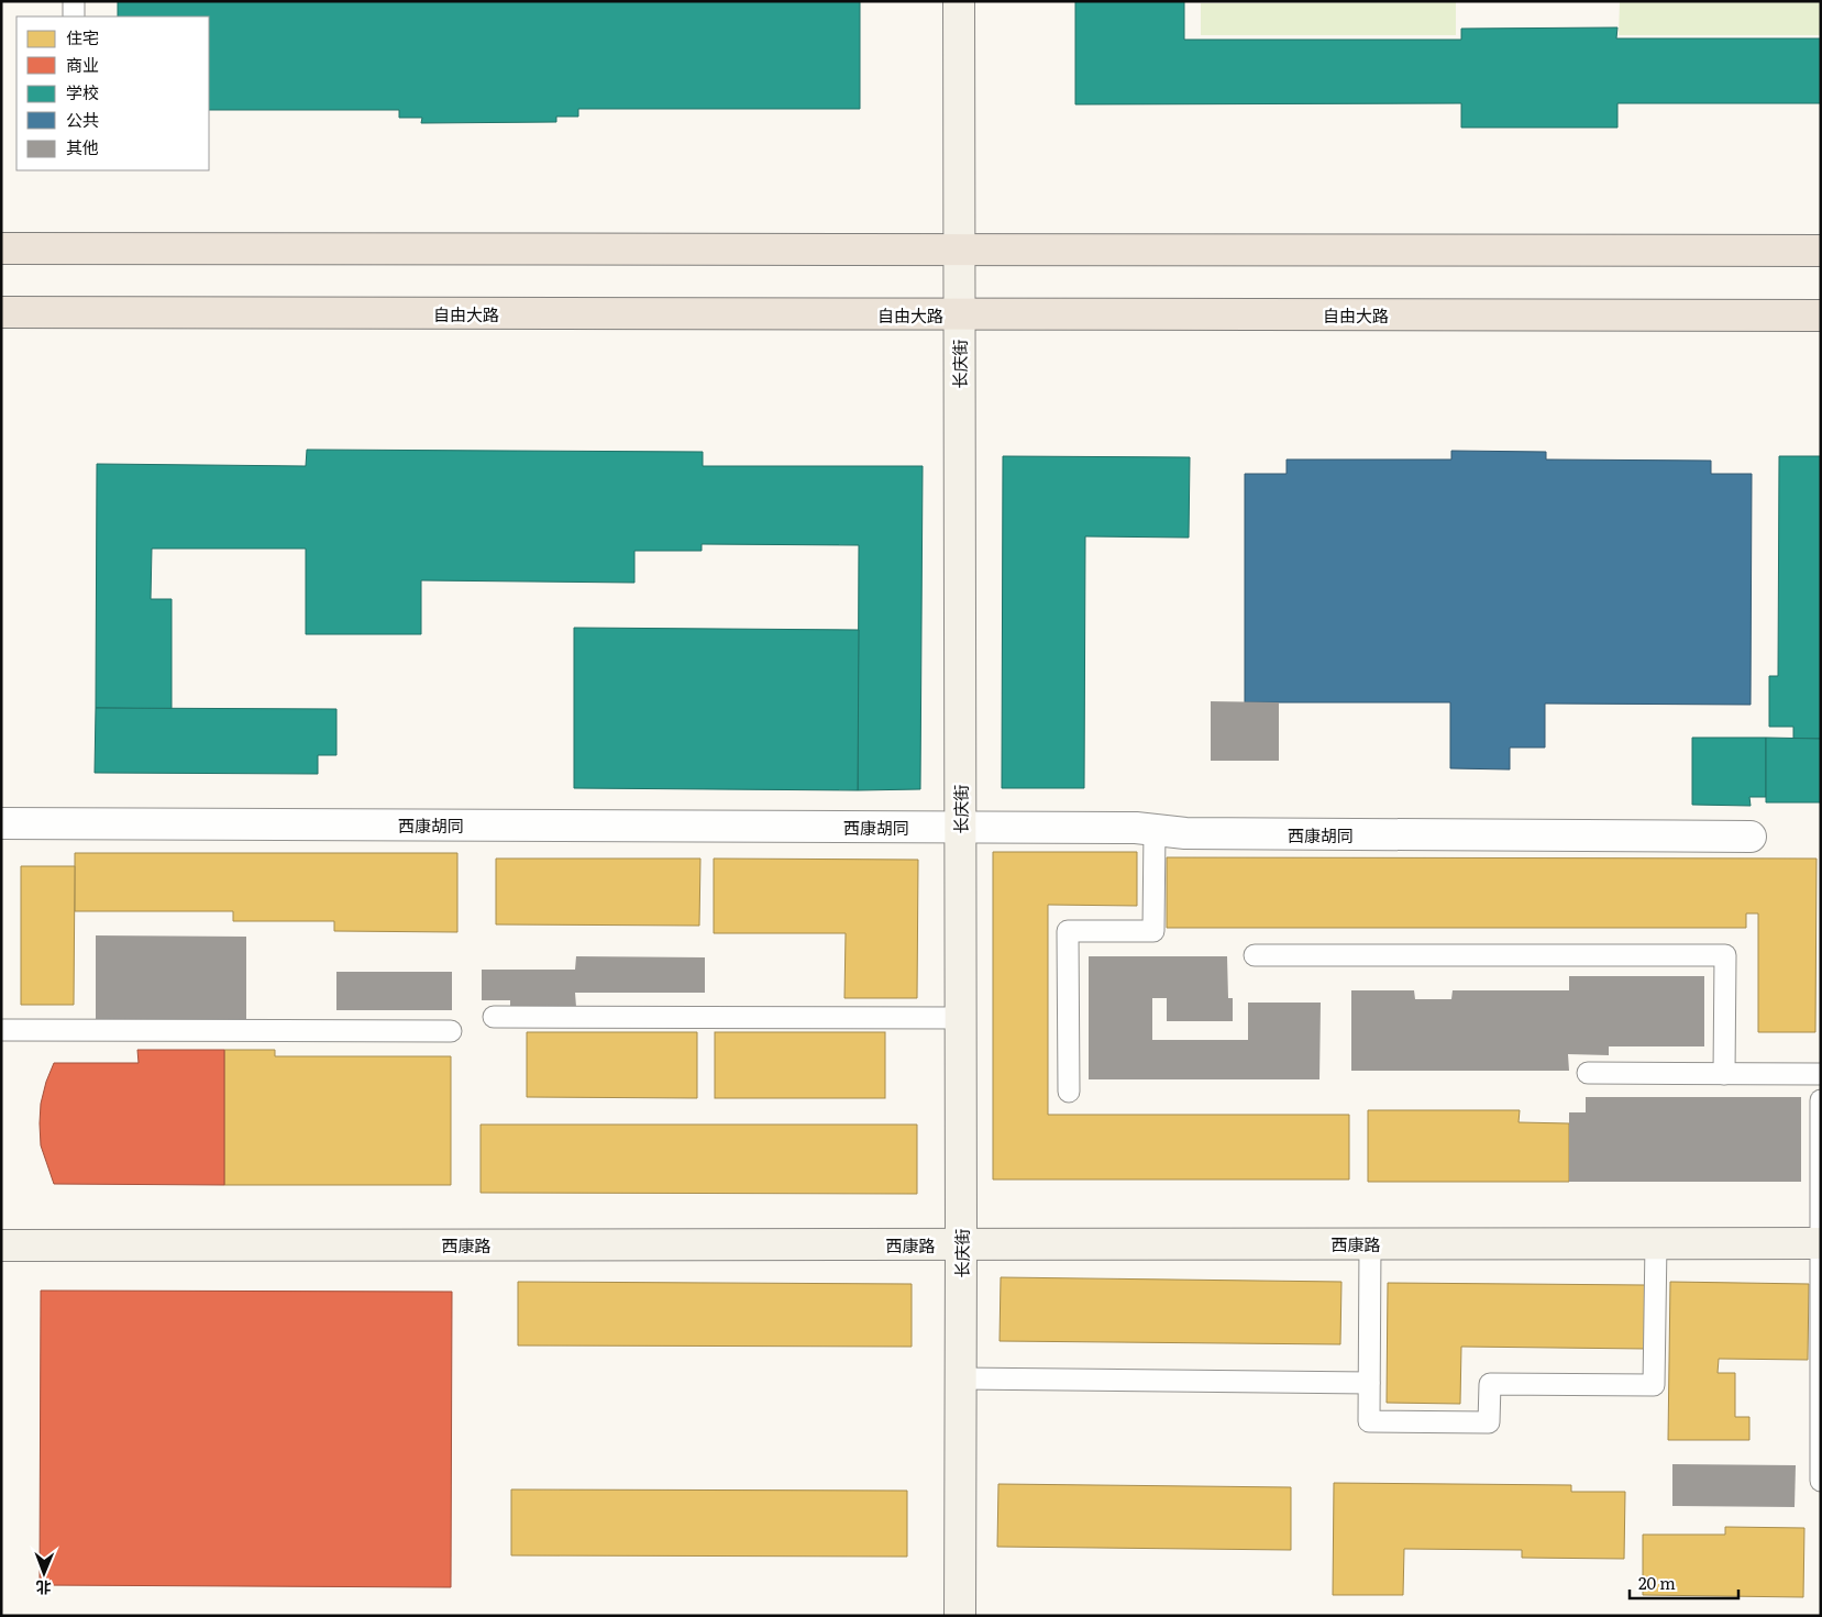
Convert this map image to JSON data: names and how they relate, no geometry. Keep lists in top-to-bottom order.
{
  "streets": {
    "main road": ["自由大路"],
    "street": ["长庆街", "西康胡同", "西康路"]
  },
  "crossings": [
    ["自由大路", "长庆街"],
    ["长庆街", "西康胡同"],
    ["长庆街", "西康路"]
  ],
  "legend": [
    "住宅",
    "商业",
    "学校",
    "公共",
    "其他"
  ],
  "scale_bar": "20 m",
  "north": "bottom"
}
